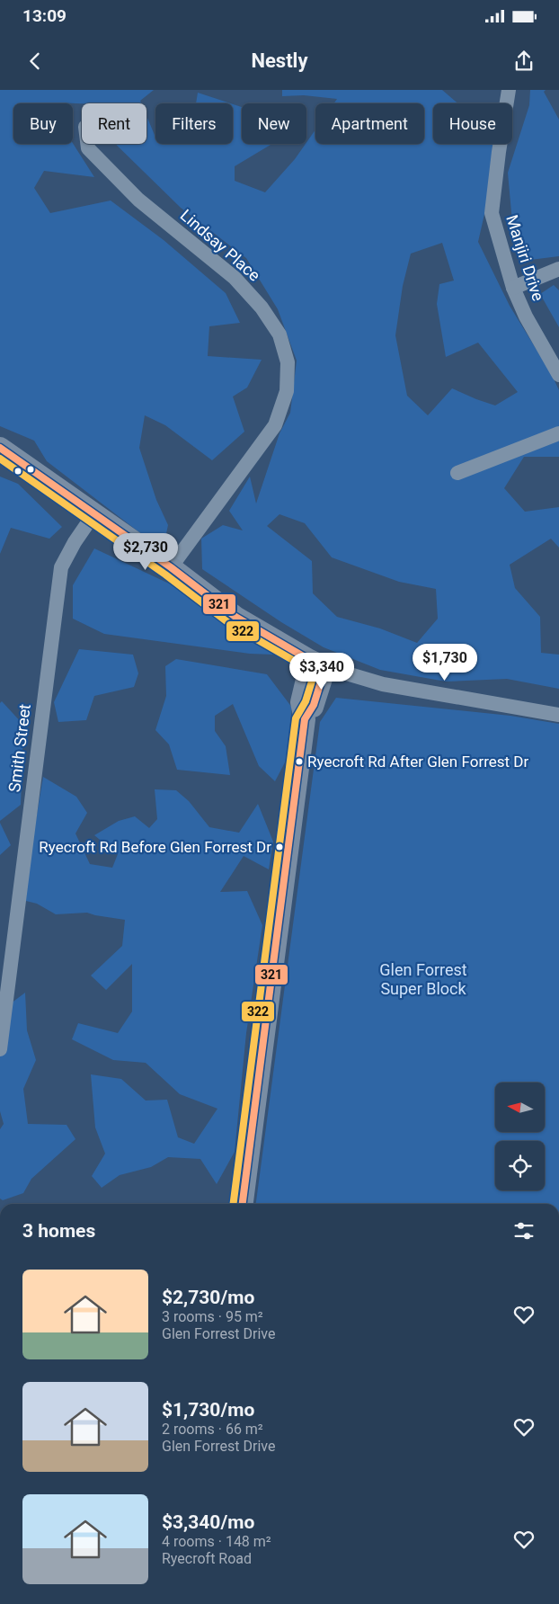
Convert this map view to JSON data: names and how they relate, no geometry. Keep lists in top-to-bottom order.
{
  "streets": {
    "street": ["Lindsay Place", "Manjiri Drive", "Smith Street"]
  },
  "parks": ["Glen Forrest Super Block"],
  "places": ["Ryecroft Rd After Glen Forrest Dr", "Ryecroft Rd Before Glen Forrest Dr"],
  "lines": ["transit line 321", "transit line 322"],
  "north": "left",
  "page": {
    "status": "13:09",
    "header": "Nestly",
    "chip": [
      "Buy",
      "Rent",
      "Filters",
      "New",
      "Apartment",
      "House"
    ],
    "price": ["$2,730", "$1,730", "$3,340"],
    "heading": "3 homes",
    "list": [
      {
        "name": "$2,730/mo",
        "note": "3 rooms · 95 m² · Glen Forrest Drive"
      },
      {
        "name": "$1,730/mo",
        "note": "2 rooms · 66 m² · Glen Forrest Drive"
      },
      {
        "name": "$3,340/mo",
        "note": "4 rooms · 148 m² · Ryecroft Road"
      }
    ]
  }
}
